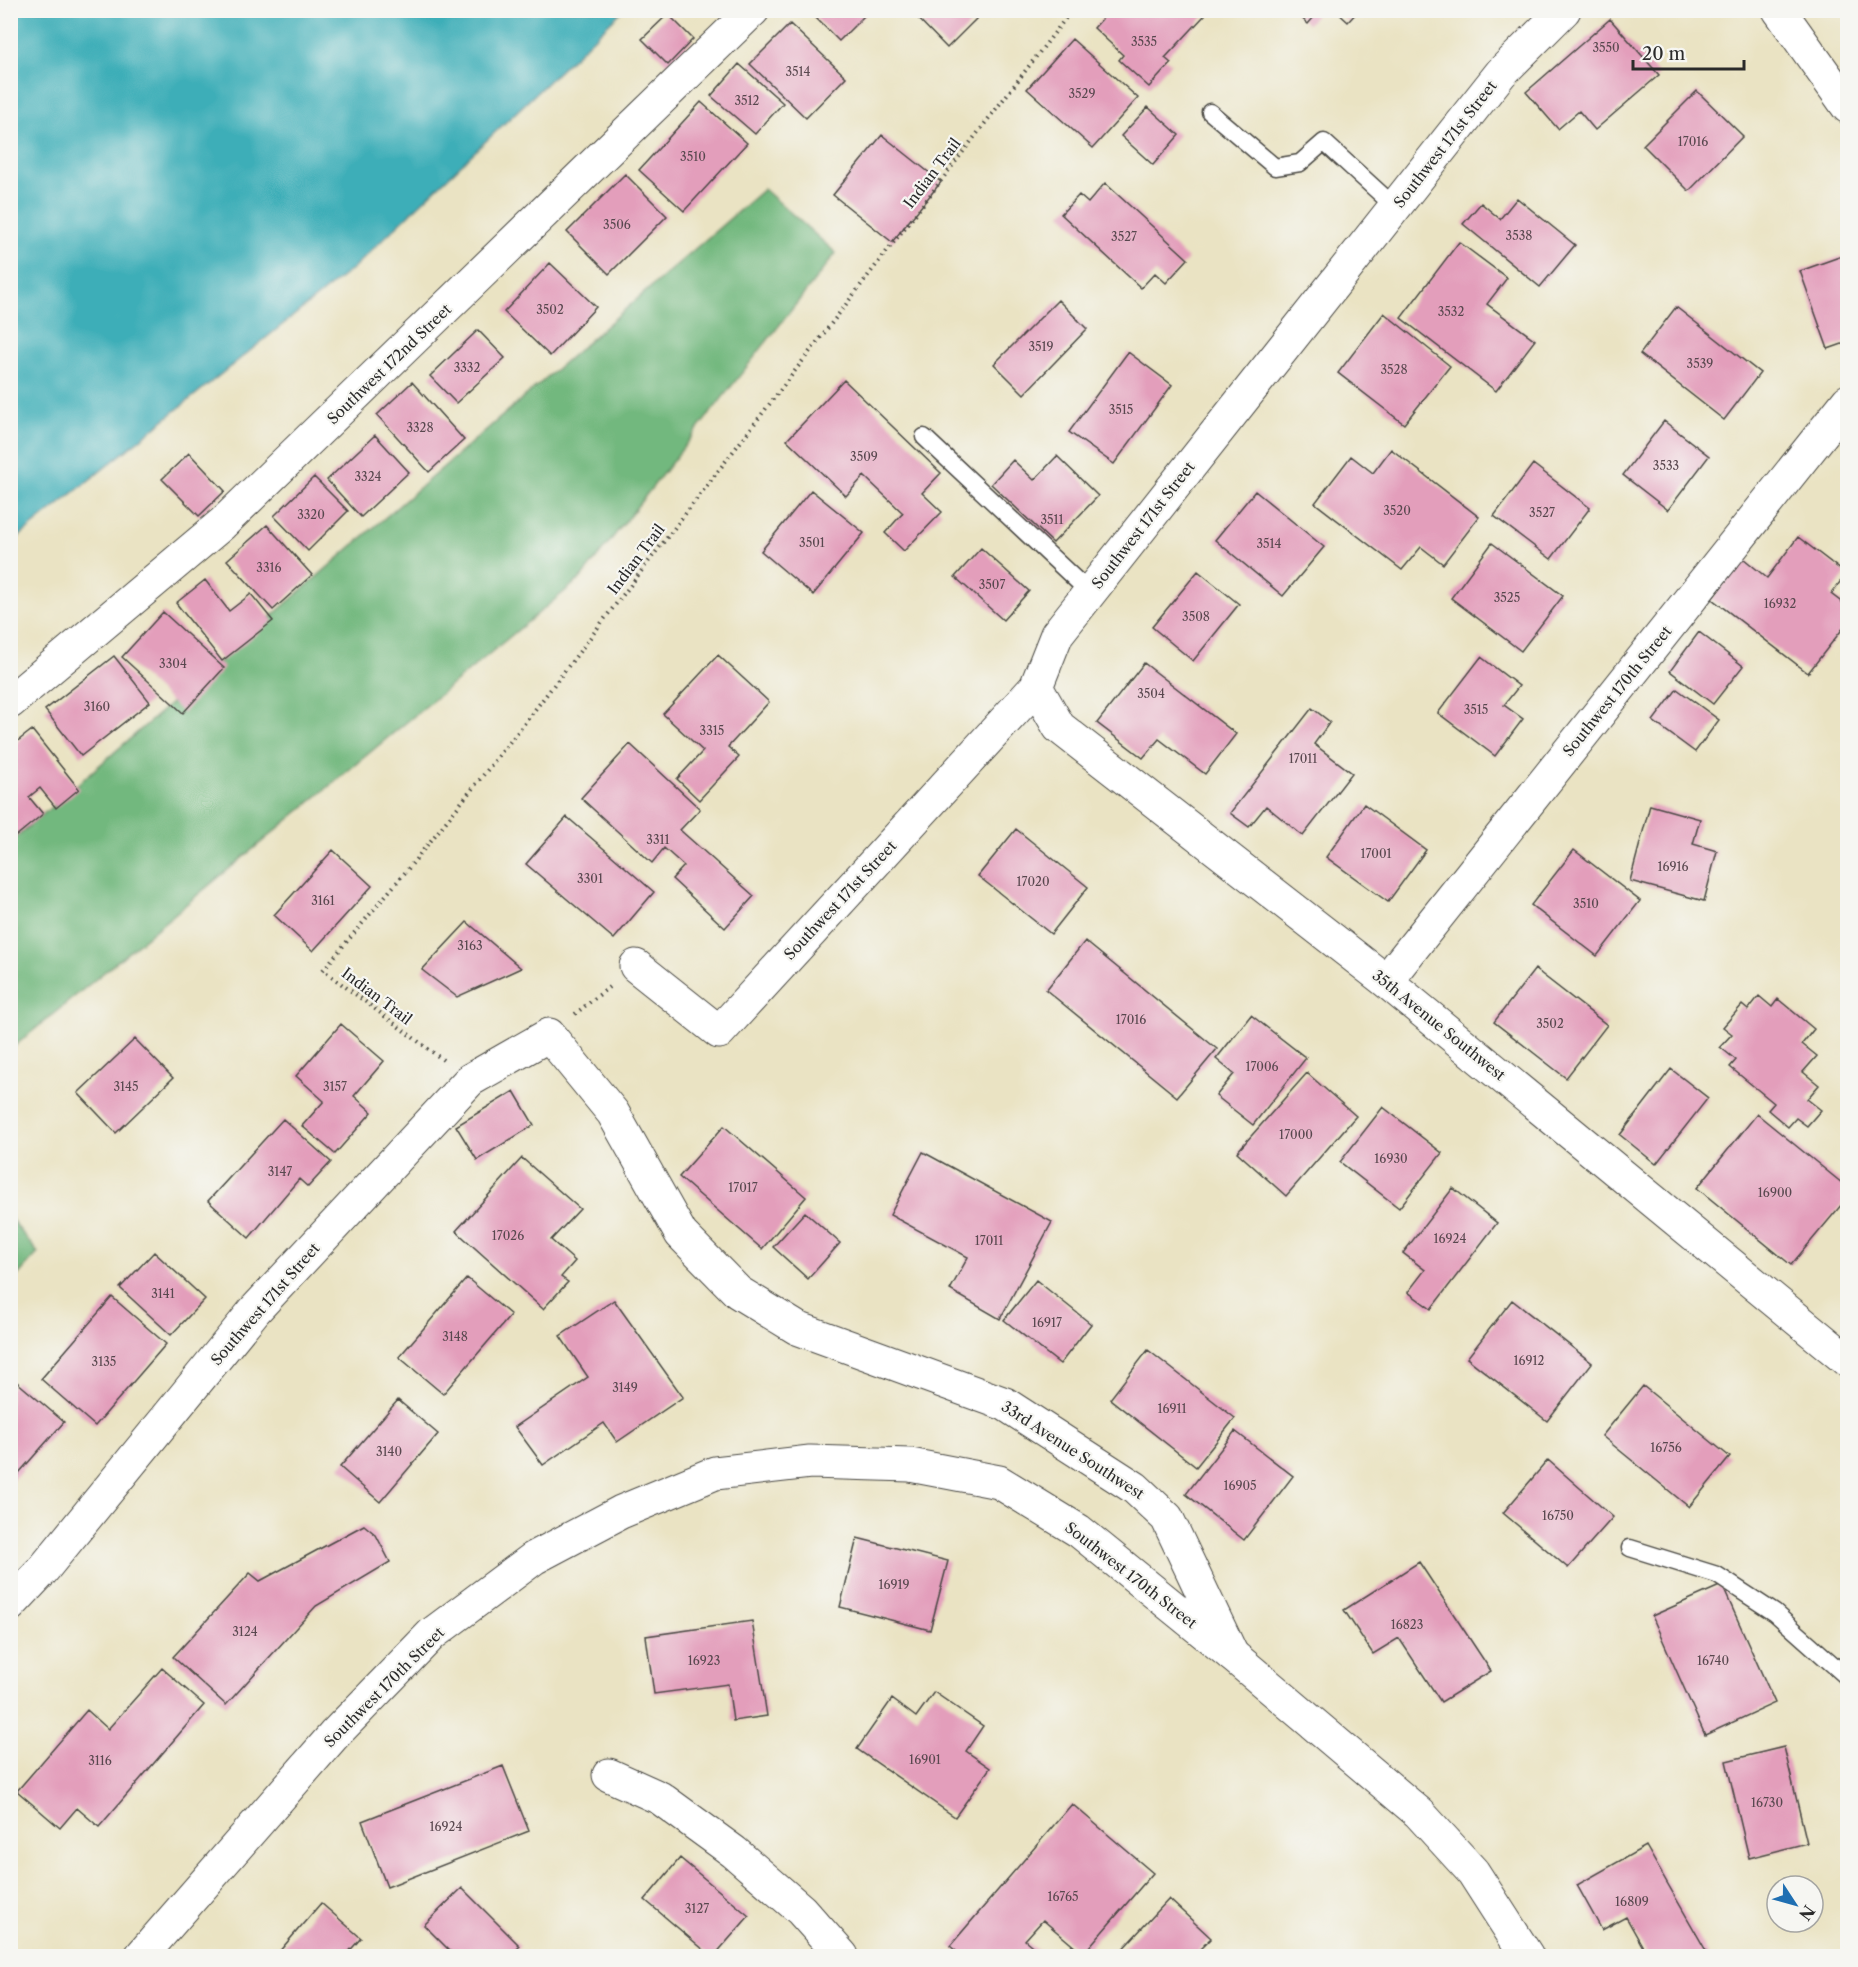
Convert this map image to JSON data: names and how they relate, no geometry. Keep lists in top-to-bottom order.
{
  "streets": {
    "street": [
      "Southwest 171st Street",
      "Southwest 172nd Street",
      "Southwest 170th Street",
      "35th Avenue Southwest",
      "33rd Avenue Southwest"
    ],
    "path": ["Indian Trail"]
  },
  "crossings": [
    ["Southwest 171st Street", "Indian Trail"],
    ["Southwest 171st Street", "35th Avenue Southwest"],
    ["Southwest 171st Street", "33rd Avenue Southwest"],
    ["Southwest 170th Street", "35th Avenue Southwest"],
    ["Southwest 170th Street", "33rd Avenue Southwest"]
  ],
  "house_numbers": [
    "3535",
    "3550",
    "3514",
    "3529",
    "3512",
    "17016",
    "3510",
    "3506",
    "3538",
    "3527",
    "3502",
    "3532",
    "3519",
    "3539",
    "3332",
    "3528",
    "3515",
    "3328",
    "3509",
    "3533",
    "3324",
    "3520",
    "3527",
    "3320",
    "3511",
    "3501",
    "3514",
    "3316",
    "3507",
    "3525",
    "16932",
    "3508",
    "3304",
    "3504",
    "3160",
    "3515",
    "3315",
    "17011",
    "3311",
    "17001",
    "16916",
    "3301",
    "17020",
    "3161",
    "3510",
    "3163",
    "17016",
    "3502",
    "17006",
    "3145",
    "3157",
    "17000",
    "16930",
    "3147",
    "17017",
    "16900",
    "17026",
    "16924",
    "17011",
    "3141",
    "16917",
    "3148",
    "16912",
    "3135",
    "3149",
    "16911",
    "16756",
    "3140",
    "16905",
    "16750",
    "16919",
    "16823",
    "3124",
    "16923",
    "16740",
    "16901",
    "3116",
    "16730",
    "16924",
    "16765",
    "16809",
    "3127"
  ],
  "scale_bar": "20 m",
  "north": "bottom right"
}
